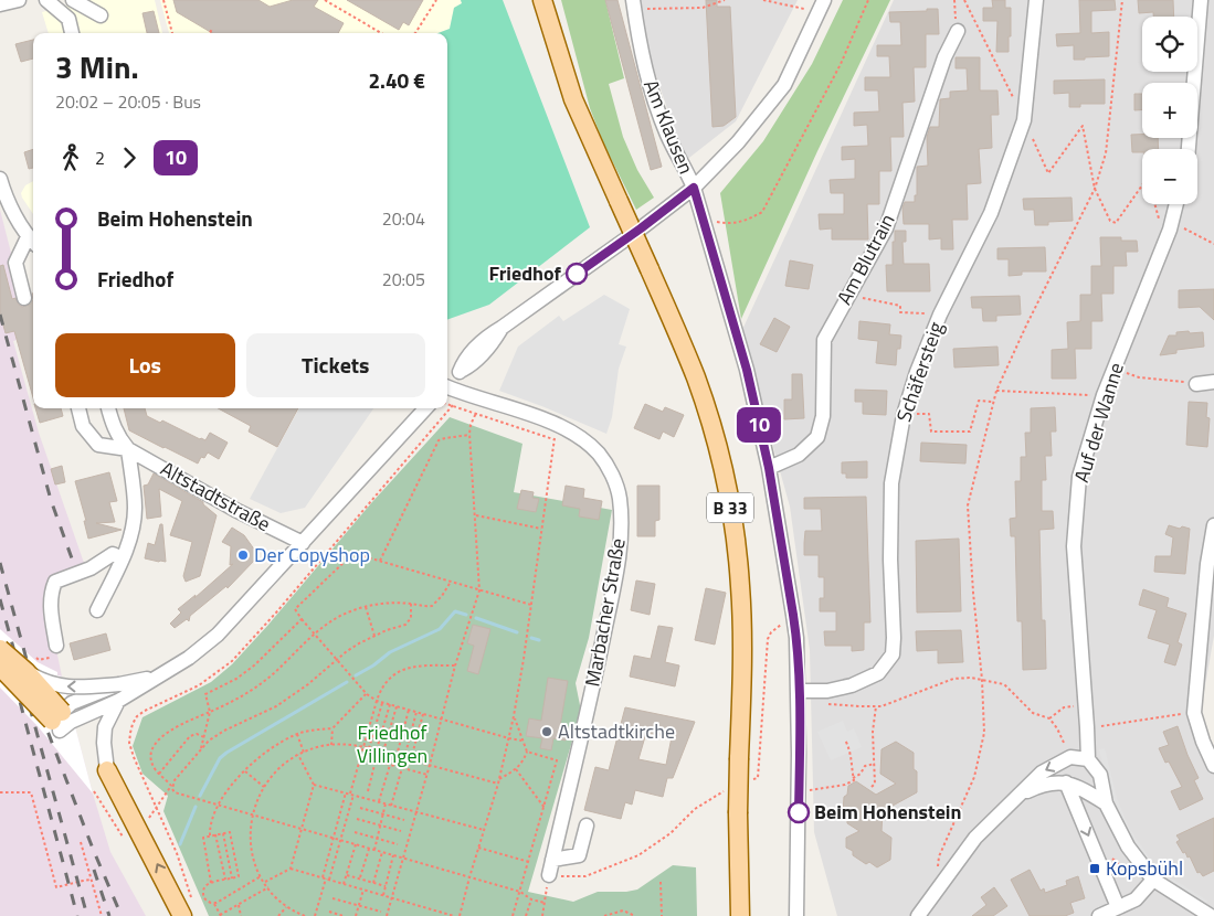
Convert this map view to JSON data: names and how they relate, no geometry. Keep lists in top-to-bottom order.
{
  "streets": {
    "main road": ["B 33"],
    "street": [
      "Am Klausen",
      "Am Blutrain",
      "Schäfersteig",
      "Auf der Wanne",
      "Altstadtstraße",
      "Marbacher Straße"
    ]
  },
  "parks": ["Friedhof Villingen"],
  "places": {
    "other": [
      "Friedhof",
      "Der Copyshop",
      "Altstadtkirche",
      "Beim Hohenstein"
    ],
    "transit": ["Kopsbühl"]
  },
  "lines": ["bus line 10"],
  "page": {
    "on_map": "10",
    "map_buttons": ["+", "−"],
    "heading": ["3 Min.", "20:02 – 20:05 · Bus", "2.40 €"],
    "legs": ["2", "10"],
    "list": [
      {
        "name": "Beim Hohenstein",
        "value": "20:04"
      },
      {
        "name": "Friedhof",
        "value": "20:05"
      }
    ],
    "buttons": ["Los", "Tickets"]
  }
}
